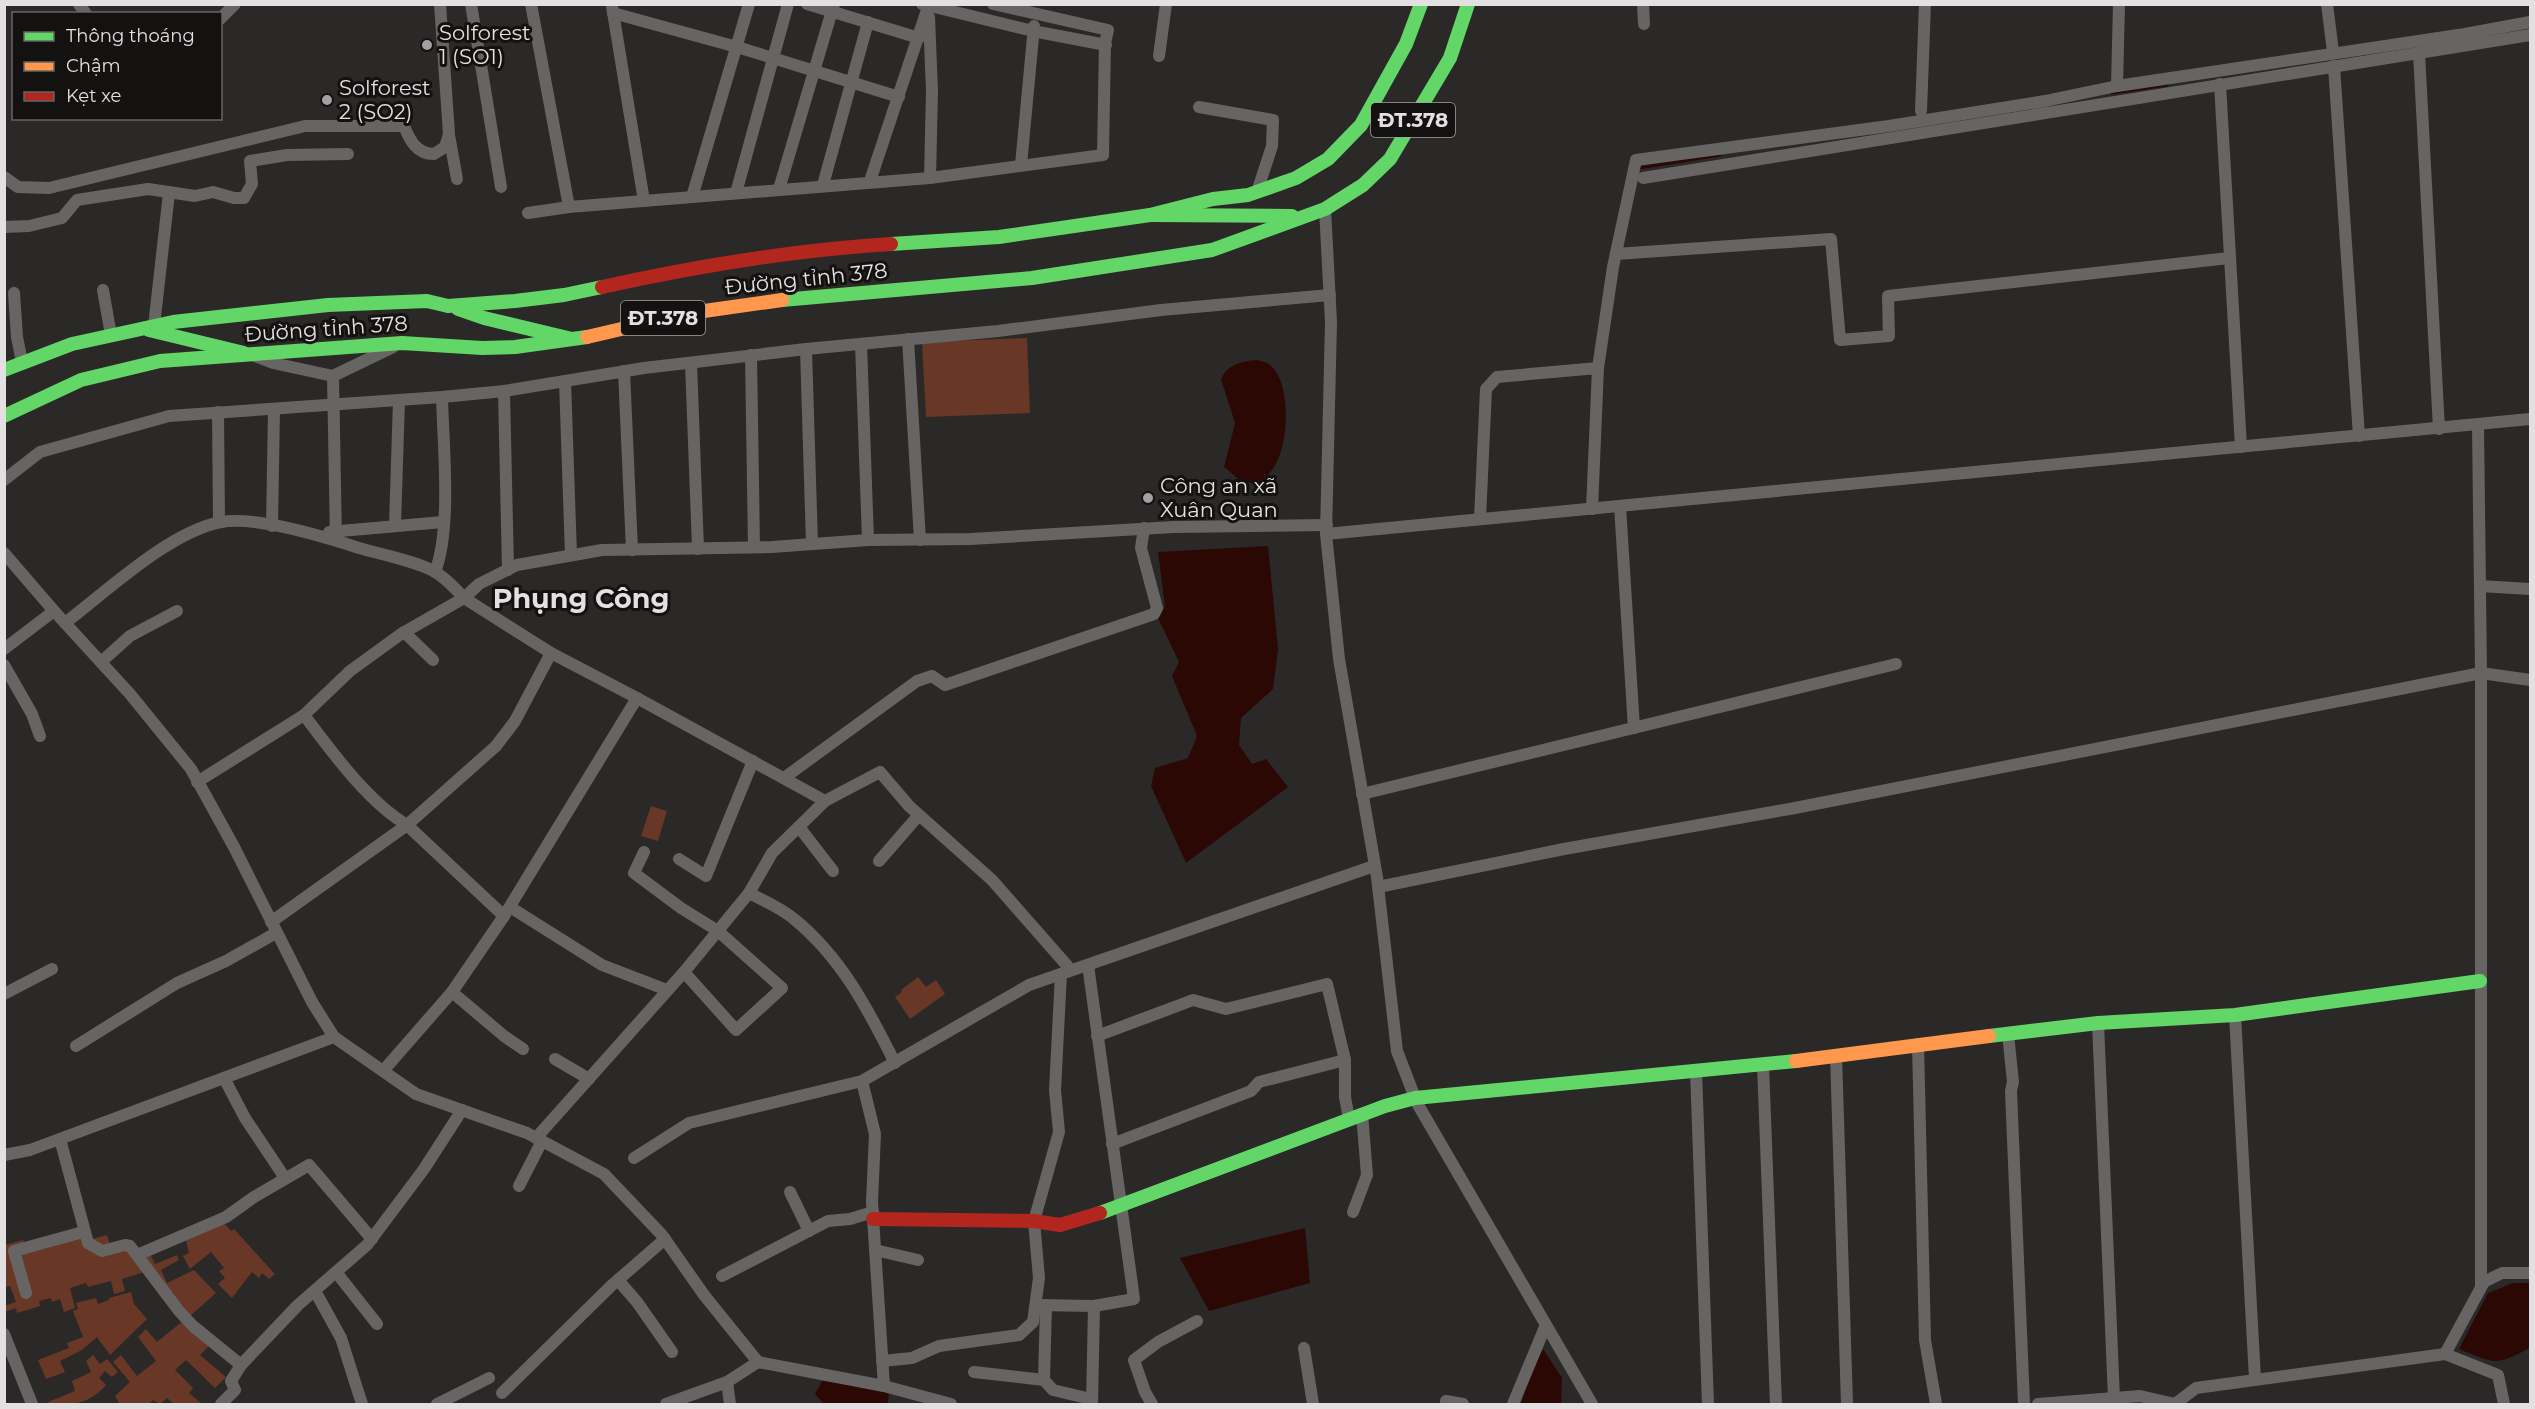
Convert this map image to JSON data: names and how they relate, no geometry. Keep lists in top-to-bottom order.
{
  "streets": {
    "street": ["ĐT.378", "Đường tỉnh 378"]
  },
  "districts": ["Phụng Công"],
  "places": ["Solforest 1 (SO1)", "Solforest 2 (SO2)", "Công an xã Xuân Quan"],
  "legend": ["Thông thoáng", "Chậm", "Kẹt xe"]
}
